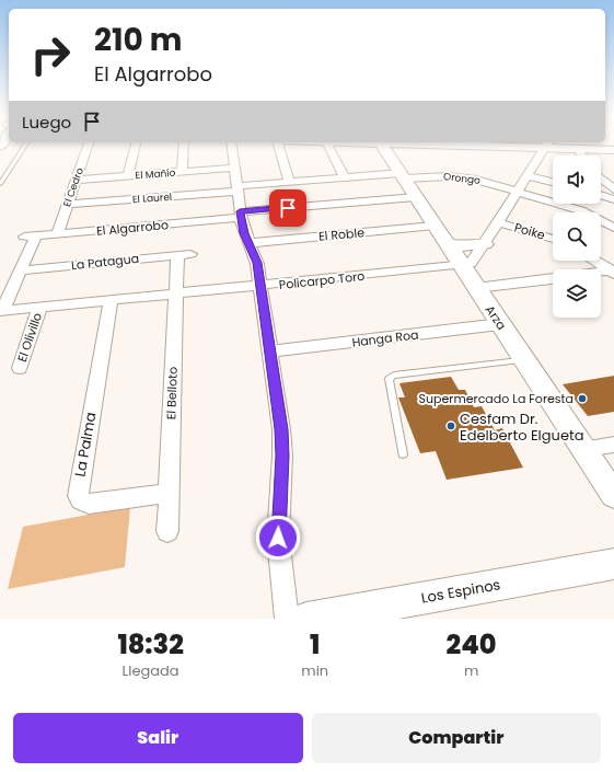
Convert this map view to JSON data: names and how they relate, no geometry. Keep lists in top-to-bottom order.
{
  "streets": {
    "street": [
      "El Mañío",
      "Orongo",
      "El Cedro",
      "El Laurel",
      "El Algarrobo",
      "Poike",
      "El Roble",
      "La Patagua",
      "Policarpo Toro",
      "Arza",
      "El Olivillo",
      "Hanga Roa",
      "El Belloto",
      "La Palma",
      "Los Espinos"
    ]
  },
  "crossings": [
    ["El Mañío", "El Cedro"],
    ["Orongo", "El Laurel"],
    ["Orongo", "Arza"],
    ["El Cedro", "El Laurel"],
    ["El Cedro", "El Algarrobo"],
    ["El Laurel", "Arza"],
    ["El Algarrobo", "La Patagua"],
    ["El Algarrobo", "Arza"],
    ["El Roble", "Arza"],
    ["La Patagua", "El Belloto"],
    ["Policarpo Toro", "Arza"],
    ["Policarpo Toro", "El Olivillo"],
    ["Policarpo Toro", "El Belloto"],
    ["Policarpo Toro", "La Palma"],
    ["Arza", "Hanga Roa"],
    ["El Belloto", "La Palma"]
  ],
  "places": ["Supermercado La Foresta", "Cesfam Dr. Edelberto Elgueta"],
  "page": {
    "turn": ["210 m", "El Algarrobo"],
    "then": "Luego",
    "eta": [
      "18:32",
      "Llegada",
      "1",
      "min",
      "240",
      "m"
    ],
    "buttons": ["Salir", "Compartir"]
  }
}
